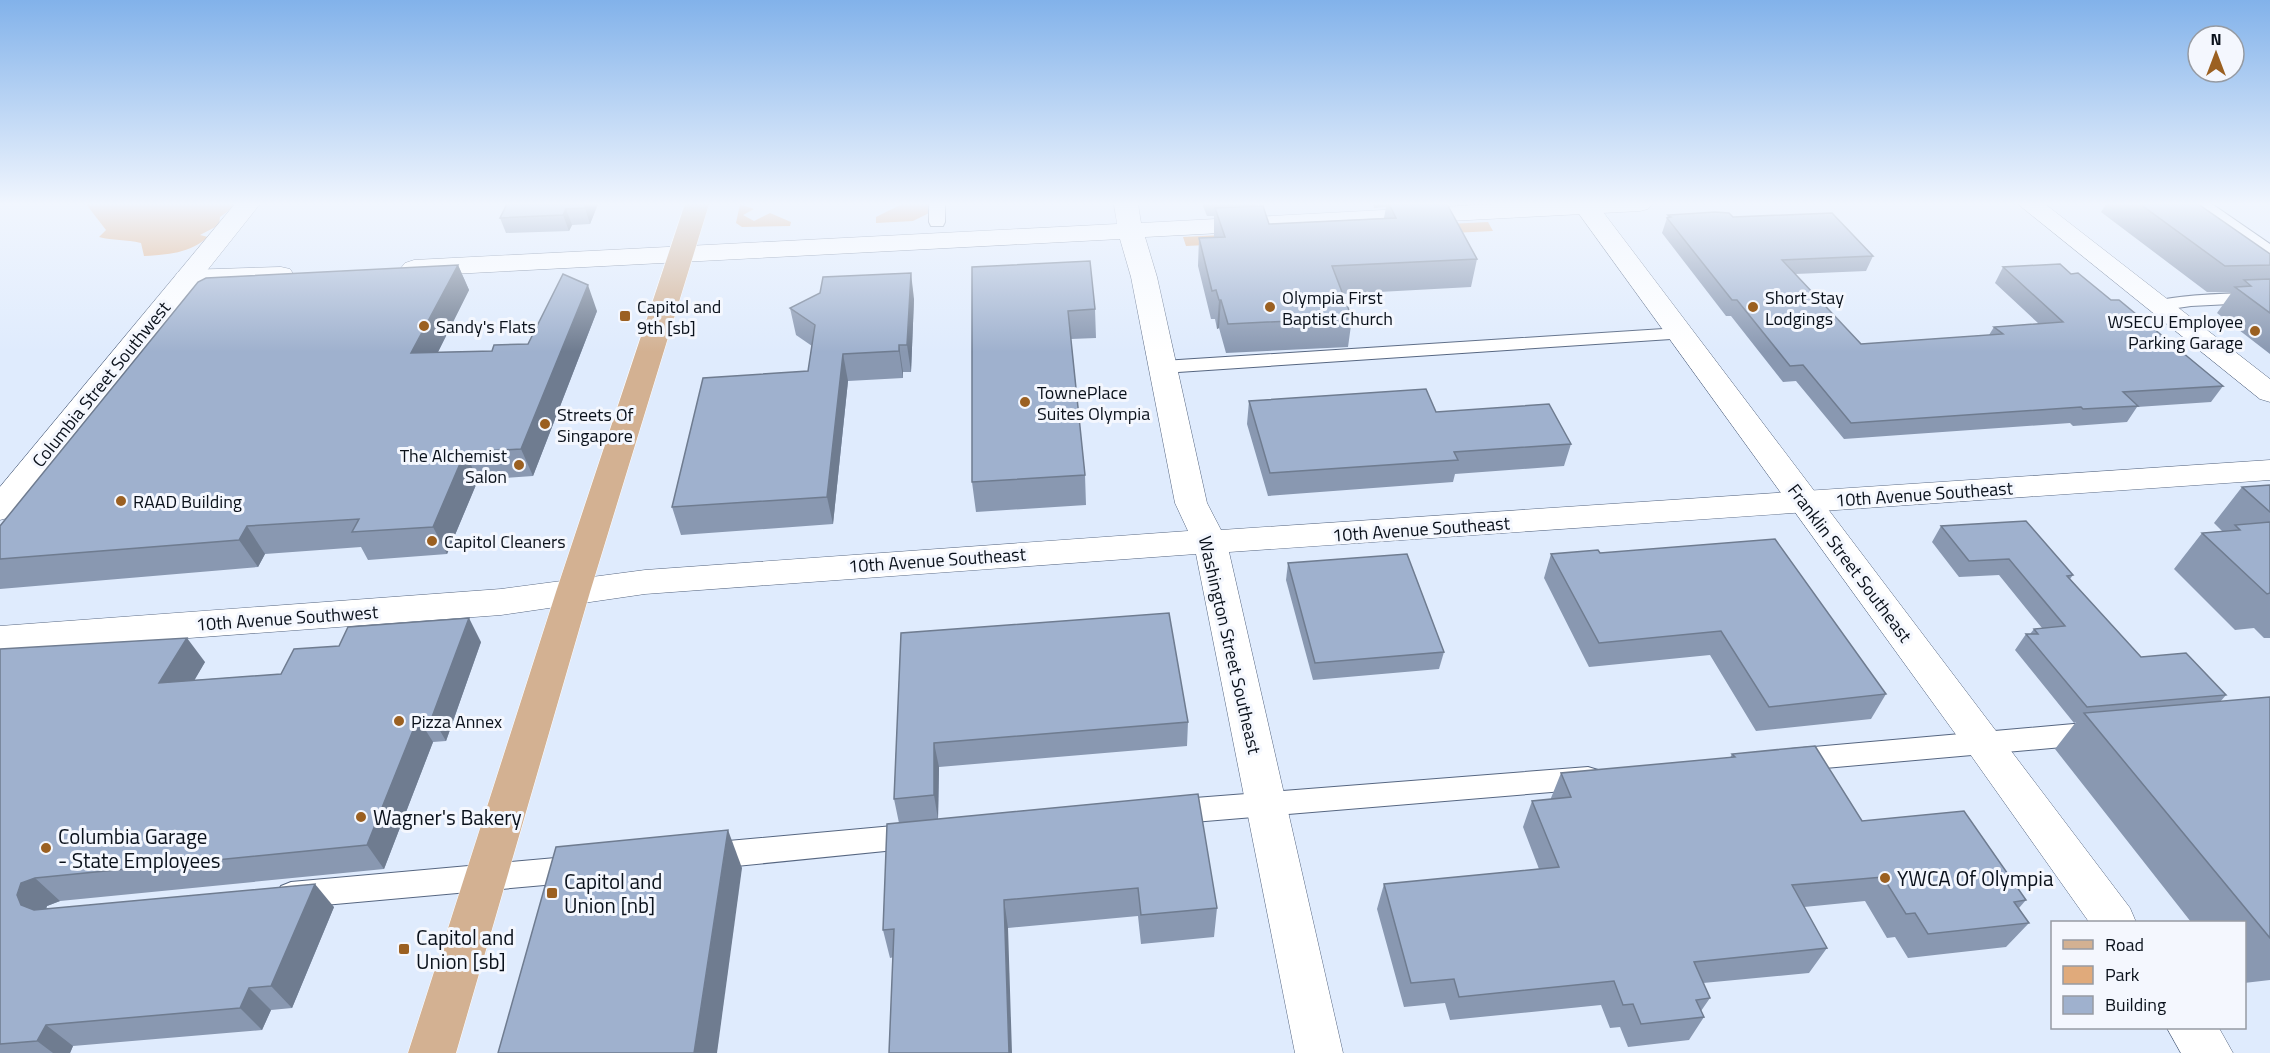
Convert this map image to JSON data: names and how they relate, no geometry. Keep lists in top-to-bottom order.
{
  "streets": {
    "street": [
      "Columbia Street Southwest",
      "10th Avenue Southeast",
      "Franklin Street Southeast",
      "10th Avenue Southwest",
      "Washington Street Southeast"
    ]
  },
  "crossings": [
    ["10th Avenue Southeast", "Franklin Street Southeast"],
    ["10th Avenue Southeast", "10th Avenue Southwest"],
    ["10th Avenue Southeast", "Washington Street Southeast"]
  ],
  "places": {
    "other": [
      "Olympia First Baptist Church",
      "Short Stay Lodgings",
      "Sandy's Flats",
      "WSECU Employee Parking Garage",
      "TownePlace Suites Olympia",
      "Streets Of Singapore",
      "The Alchemist Salon",
      "RAAD Building",
      "Capitol Cleaners",
      "Pizza Annex",
      "Wagner's Bakery",
      "Columbia Garage - State Employees",
      "YWCA Of Olympia"
    ],
    "transit": ["Capitol and 9th [sb]", "Capitol and Union [nb]", "Capitol and Union [sb]"]
  },
  "legend": ["Road", "Park", "Building"],
  "north": "top"
}
